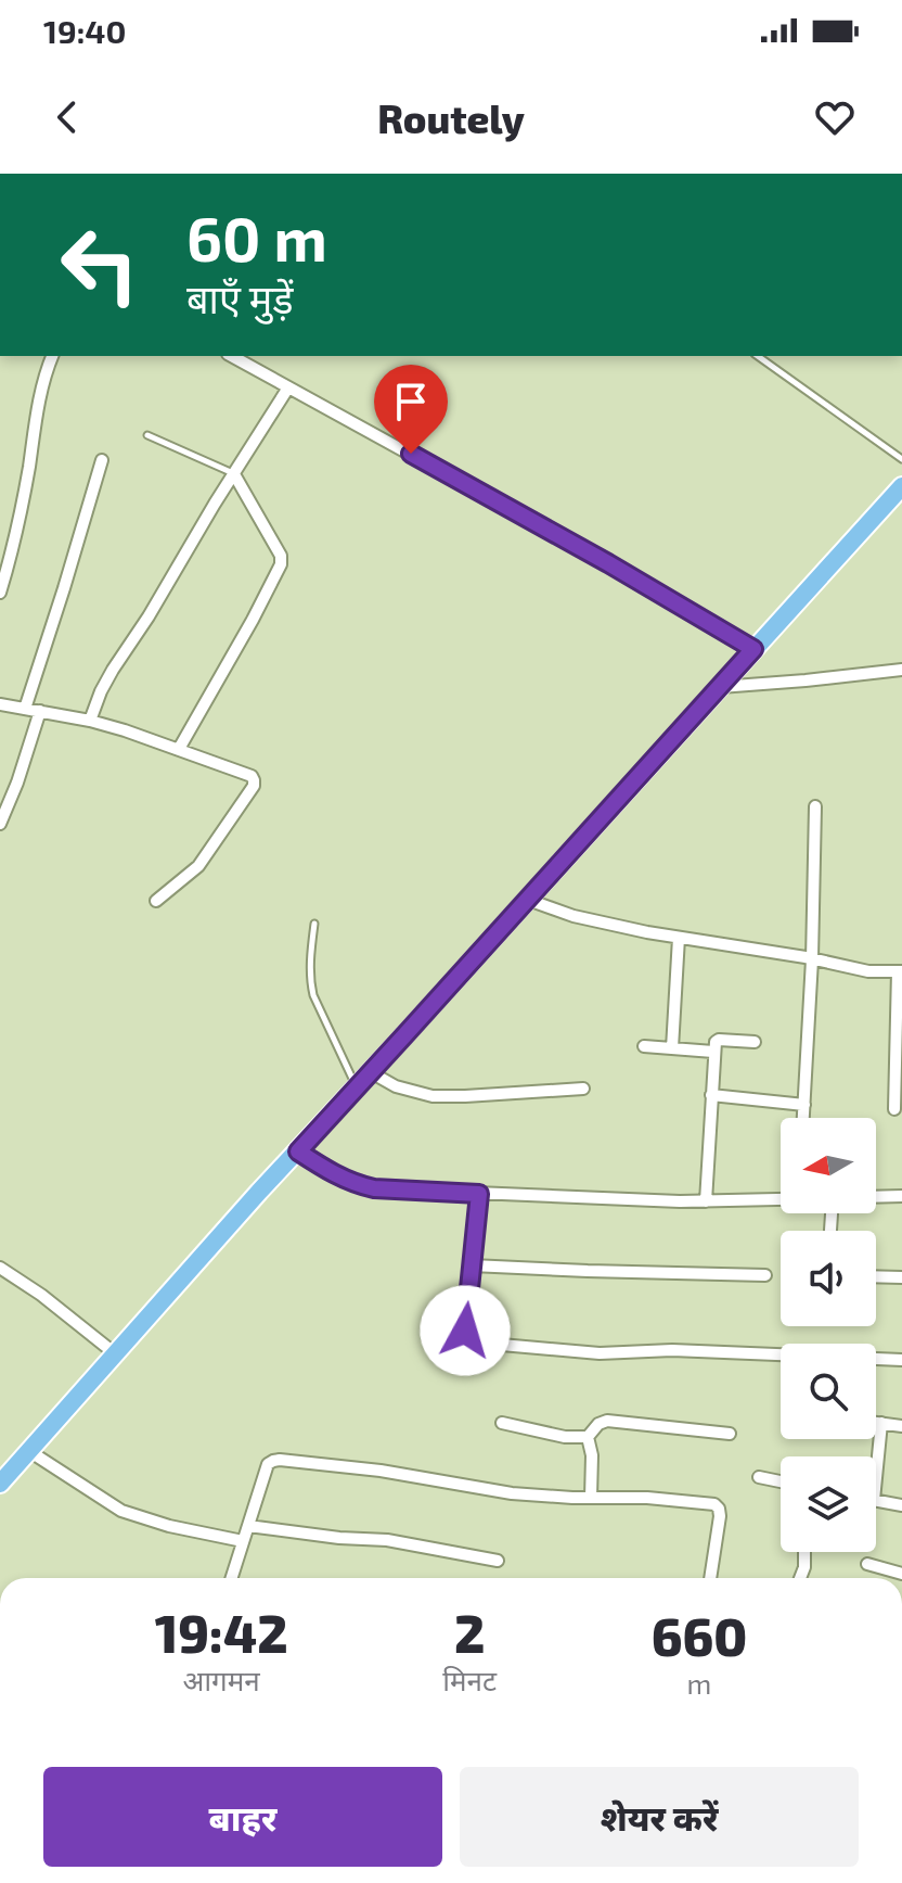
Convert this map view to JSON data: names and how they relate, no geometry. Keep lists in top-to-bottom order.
{
  "north": "left",
  "page": {
    "status": "19:40",
    "header": "Routely",
    "turn": ["60 m", "बाएँ मुड़ें"],
    "eta": [
      "19:42",
      "आगमन",
      "2",
      "मिनट",
      "660",
      "m"
    ],
    "buttons": ["बाहर", "शेयर करें"]
  }
}
